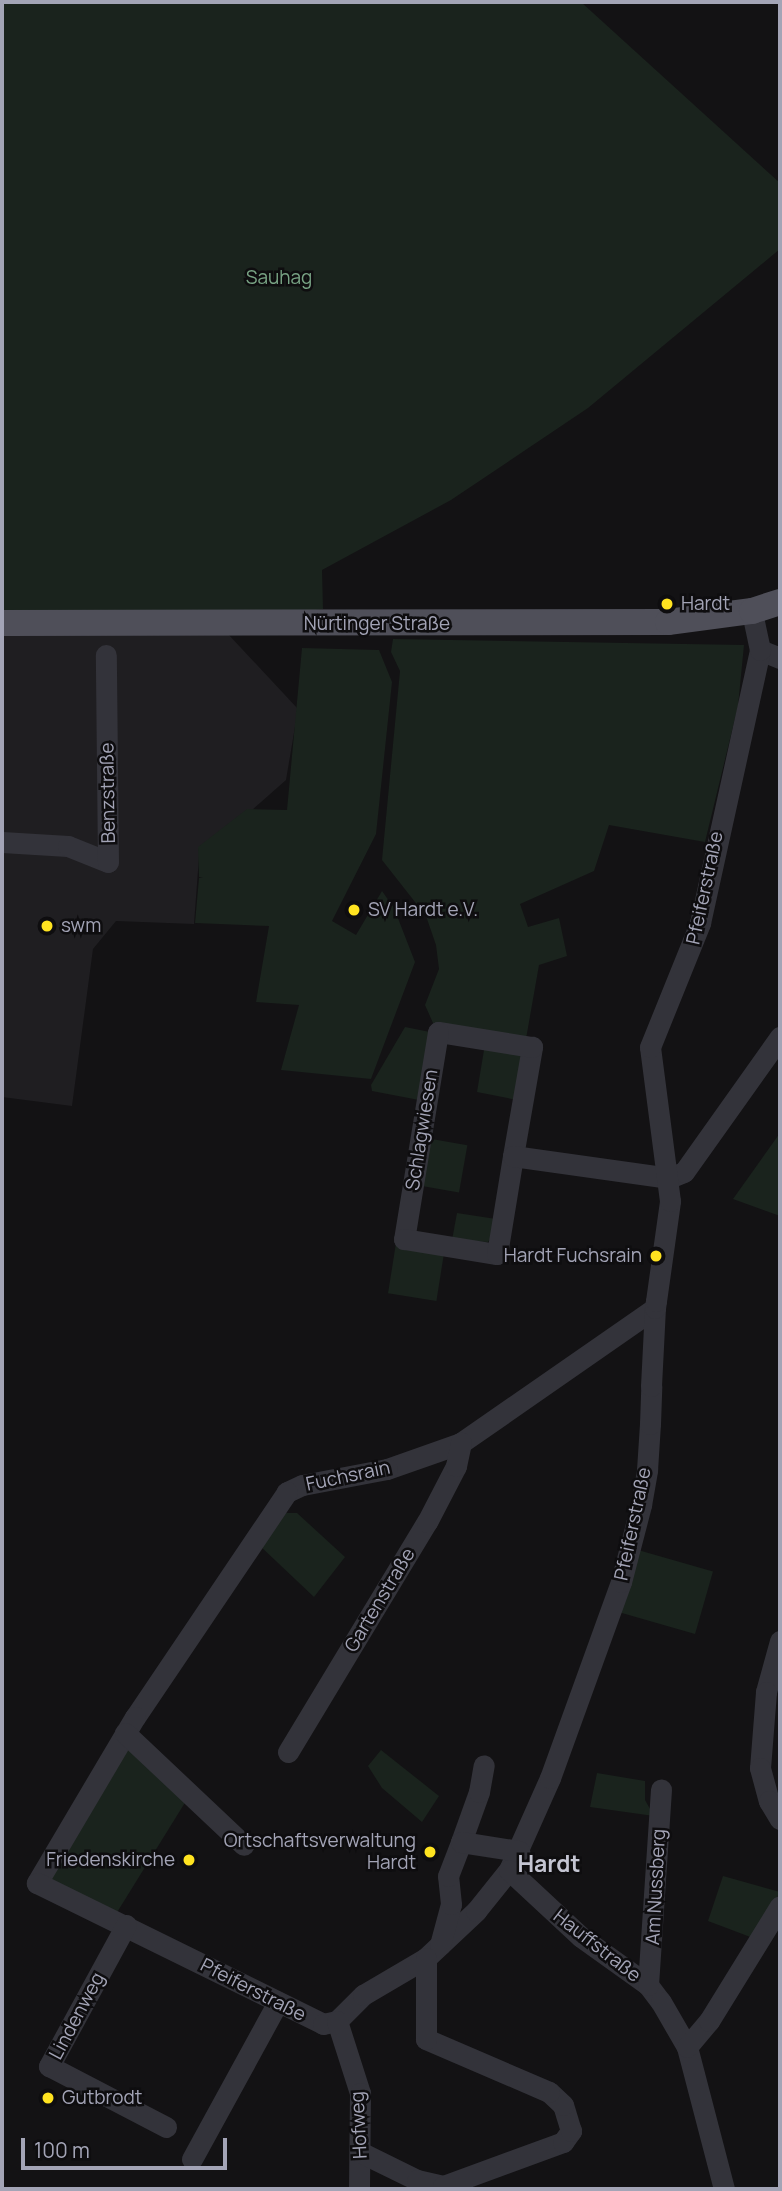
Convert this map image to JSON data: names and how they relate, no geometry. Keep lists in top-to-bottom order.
{
  "streets": {
    "main road": ["Nürtinger Straße"],
    "street": [
      "Benzstraße",
      "Pfeiferstraße",
      "Schlagwiesen",
      "Fuchsrain",
      "Gartenstraße",
      "Am Nussberg",
      "Hauffstraße",
      "Lindenweg",
      "Hofweg"
    ]
  },
  "crossings": [
    ["Nürtinger Straße", "Pfeiferstraße"],
    ["Pfeiferstraße", "Fuchsrain"],
    ["Pfeiferstraße", "Hauffstraße"],
    ["Pfeiferstraße", "Lindenweg"],
    ["Pfeiferstraße", "Hofweg"],
    ["Fuchsrain", "Gartenstraße"],
    ["Am Nussberg", "Hauffstraße"]
  ],
  "districts": ["Hardt"],
  "parks": ["Sauhag"],
  "places": [
    "Hardt",
    "SV Hardt e.V.",
    "swm",
    "Hardt Fuchsrain",
    "Ortschaftsverwaltung Hardt",
    "Friedenskirche",
    "Gutbrodt"
  ],
  "scale_bar": "100 m"
}
